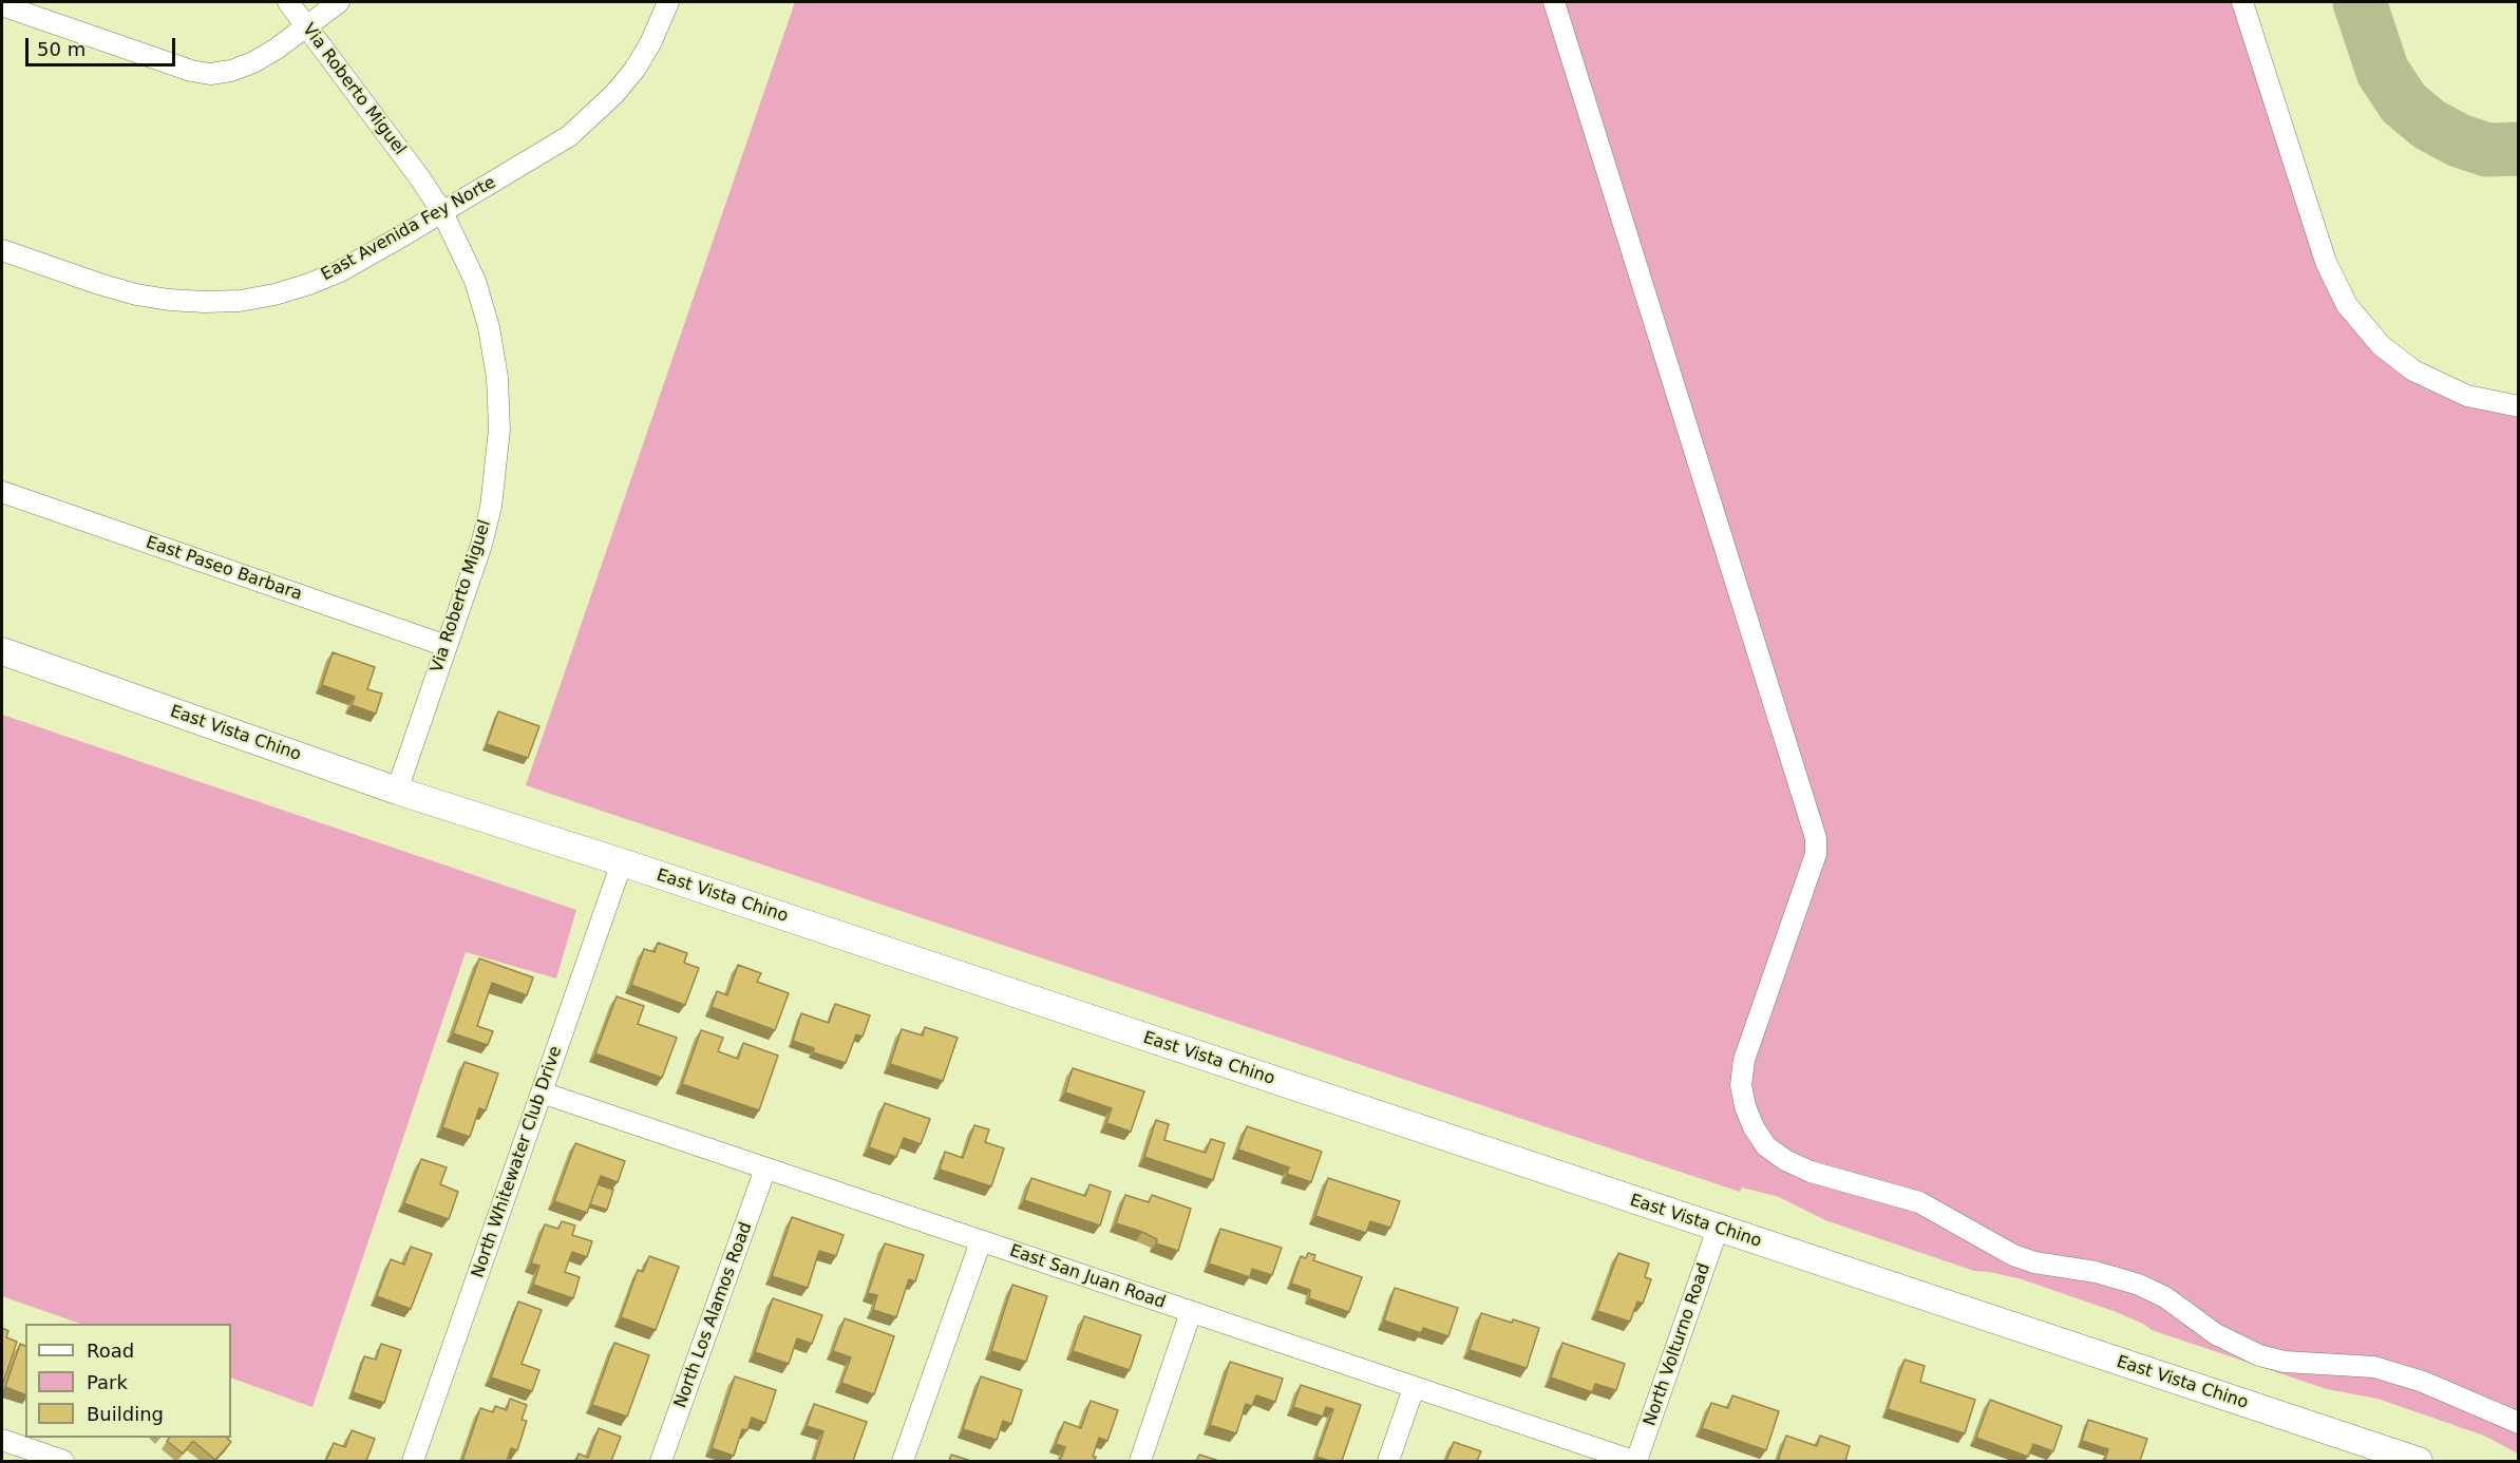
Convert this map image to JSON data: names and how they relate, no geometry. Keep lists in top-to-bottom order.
{
  "streets": {
    "main road": ["East Vista Chino"],
    "street": [
      "Via Roberto Miguel",
      "East Avenida Fey Norte",
      "East Paseo Barbara",
      "North Whitewater Club Drive",
      "East San Juan Road",
      "North Los Alamos Road",
      "North Volturno Road"
    ]
  },
  "crossings": [
    ["Via Roberto Miguel", "East Avenida Fey Norte"],
    ["Via Roberto Miguel", "East Paseo Barbara"],
    ["Via Roberto Miguel", "East Vista Chino"],
    ["East Vista Chino", "North Whitewater Club Drive"],
    ["East Vista Chino", "North Volturno Road"],
    ["North Whitewater Club Drive", "East San Juan Road"],
    ["East San Juan Road", "North Los Alamos Road"],
    ["East San Juan Road", "North Volturno Road"]
  ],
  "legend": ["Road", "Park", "Building"],
  "scale_bar": "50 m"
}
